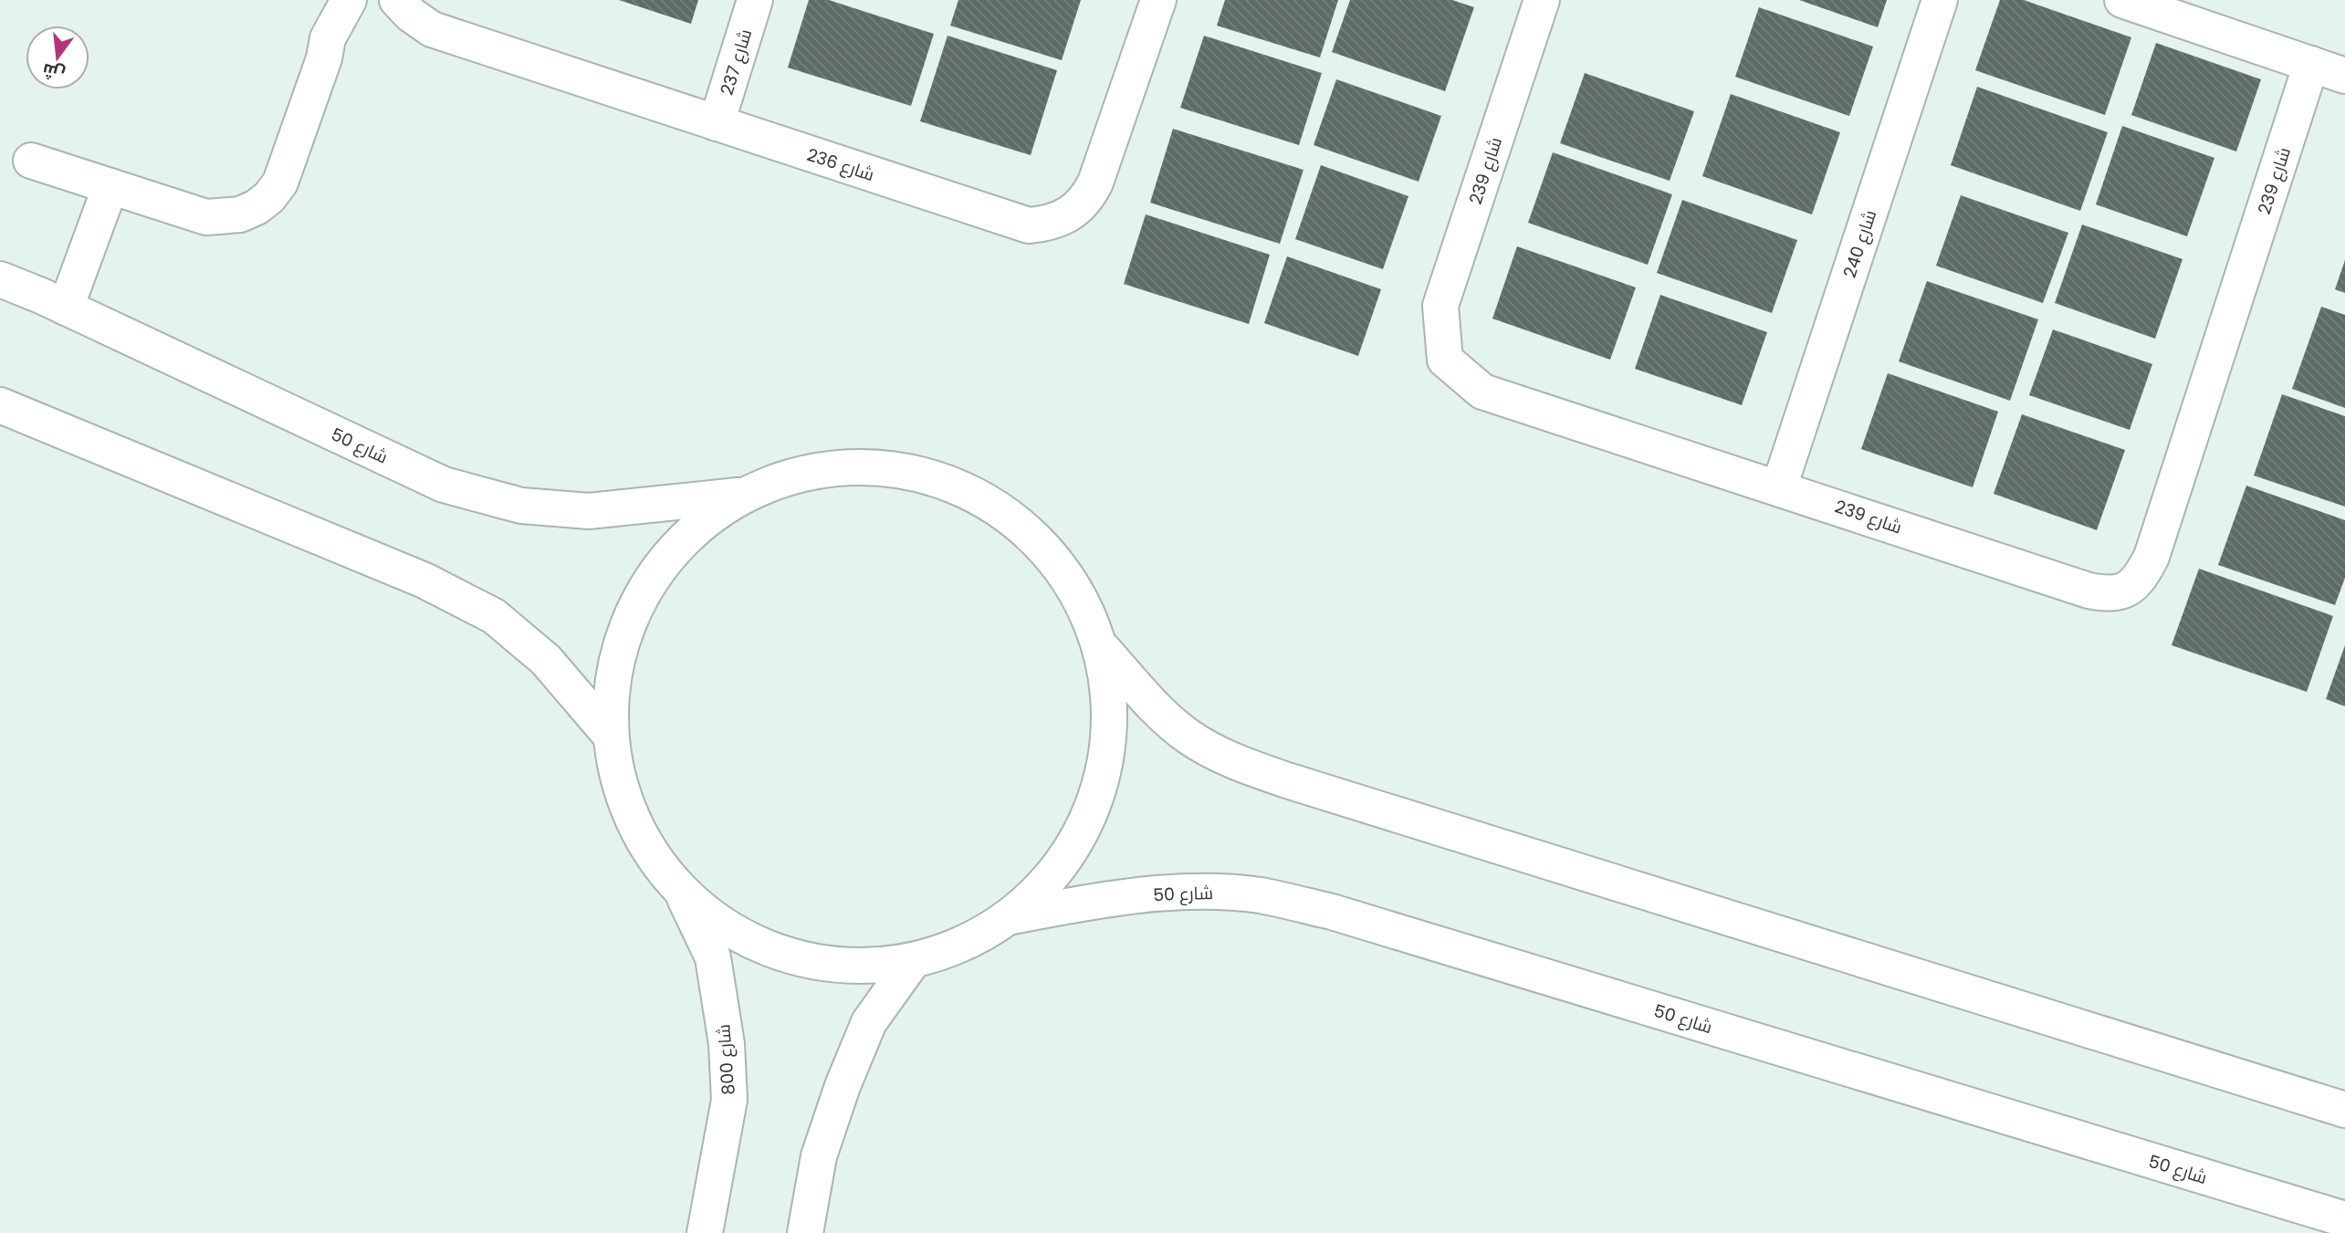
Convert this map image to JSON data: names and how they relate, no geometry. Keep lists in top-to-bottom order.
{
  "streets": {
    "main road": [
      "شارع 237",
      "شارع 236",
      "شارع 239",
      "شارع 240",
      "شارع 50",
      "شارع 800"
    ]
  },
  "crossings": [
    ["شارع 237", "شارع 236"],
    ["شارع 239", "شارع 240"]
  ],
  "north": "bottom"
}
